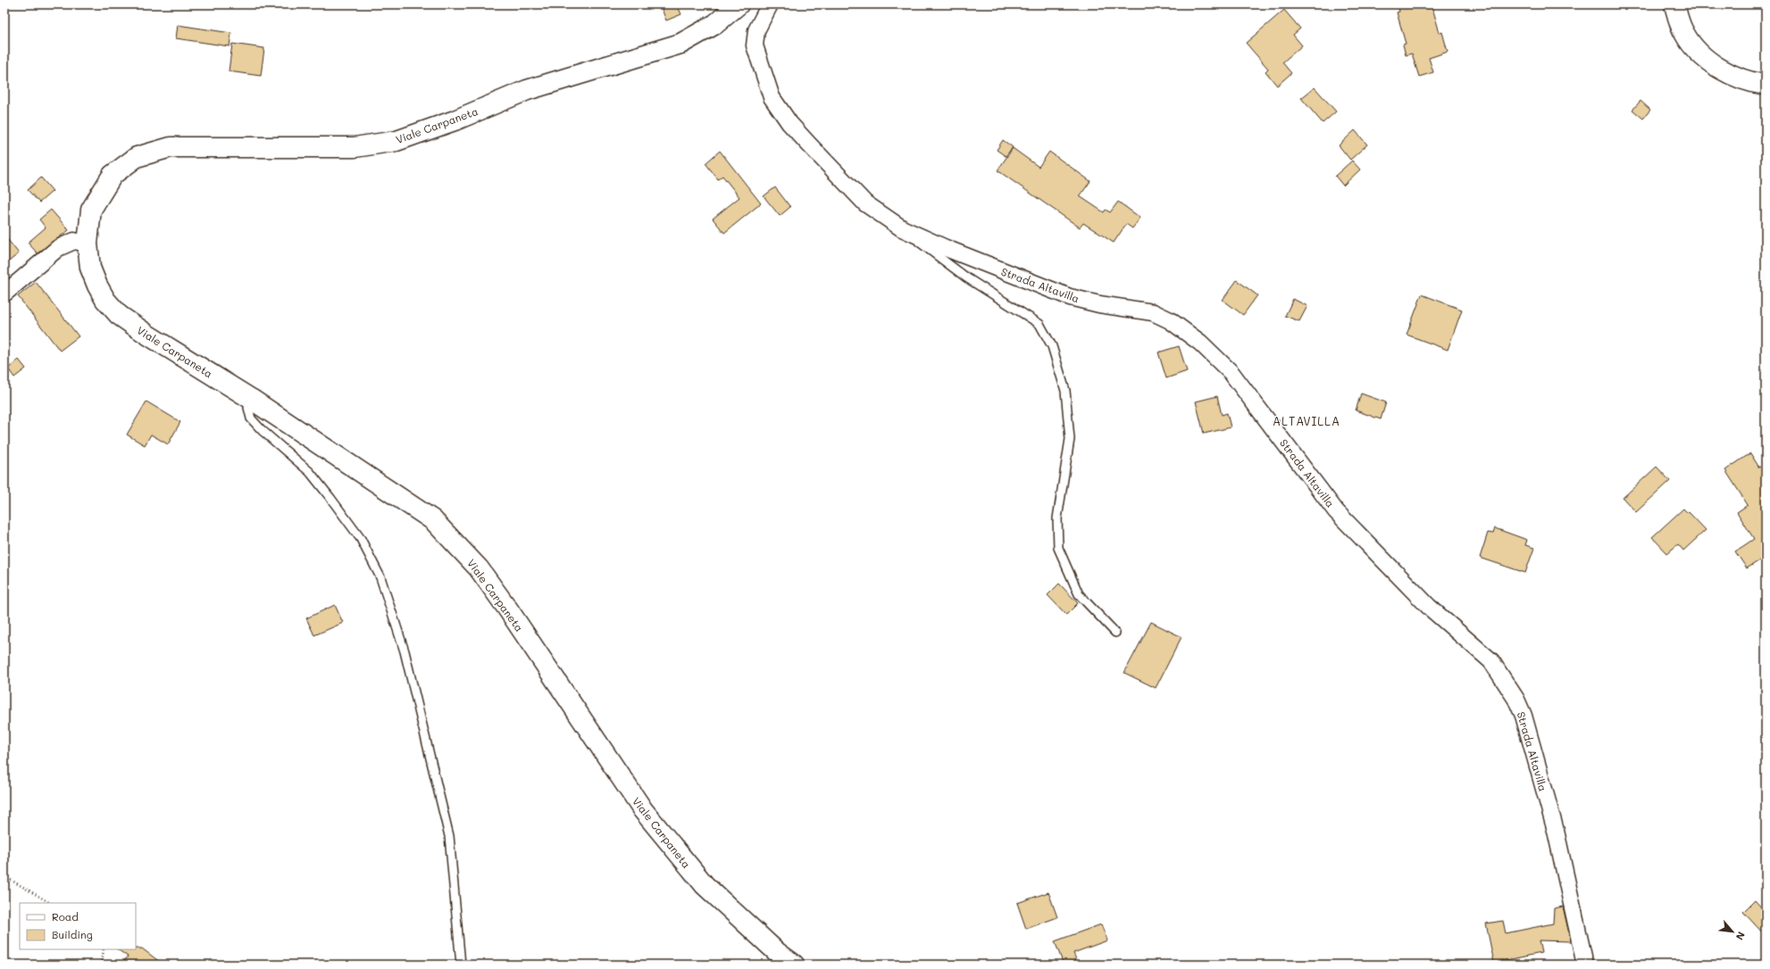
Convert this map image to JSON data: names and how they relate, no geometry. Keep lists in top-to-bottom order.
{
  "streets": {
    "main road": ["Viale Carpaneta"],
    "street": ["Strada Altavilla"]
  },
  "districts": ["ALTAVILLA"],
  "legend": ["Road", "Building"],
  "north": "bottom right"
}
